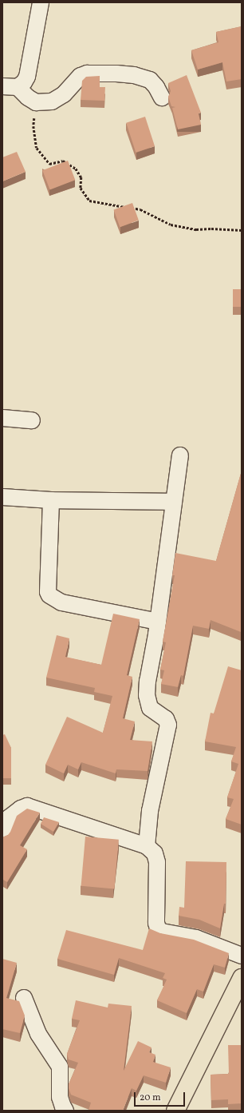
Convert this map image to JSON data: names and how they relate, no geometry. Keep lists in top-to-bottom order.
{
  "scale_bar": "20 m"
}
